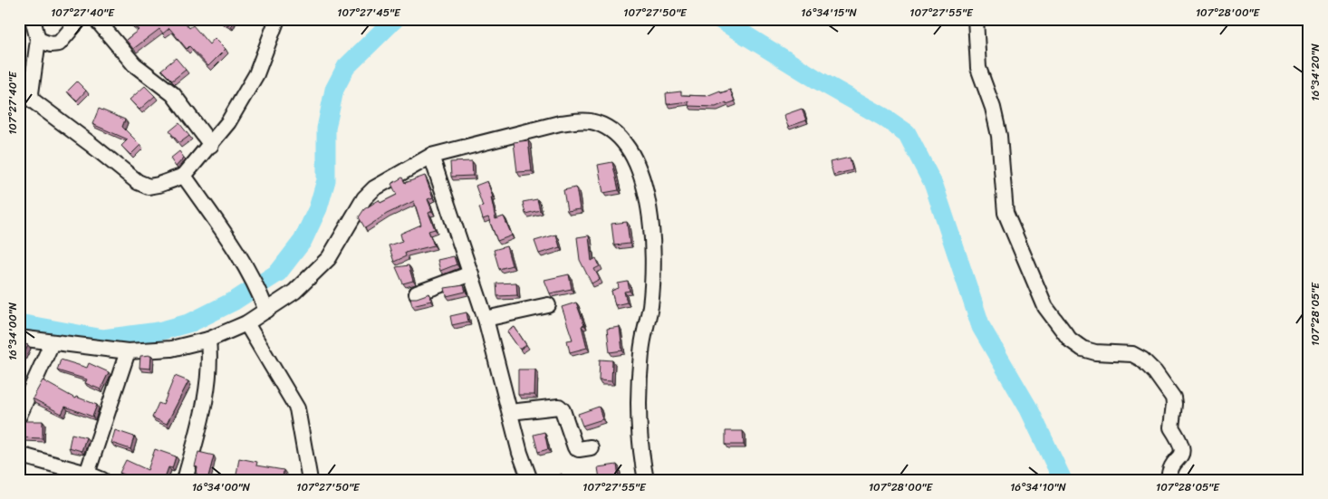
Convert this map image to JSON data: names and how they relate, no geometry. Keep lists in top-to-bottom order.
{
  "coordinates": [
    "107°27'40\"E",
    "107°27'45\"E",
    "107°27'50\"E",
    "16°34'15\"N",
    "107°27'55\"E",
    "107°28'00\"E",
    "16°34'20\"N",
    "107°28'05\"E",
    "16°34'00\"N",
    "16°34'10\"N"
  ]
}
